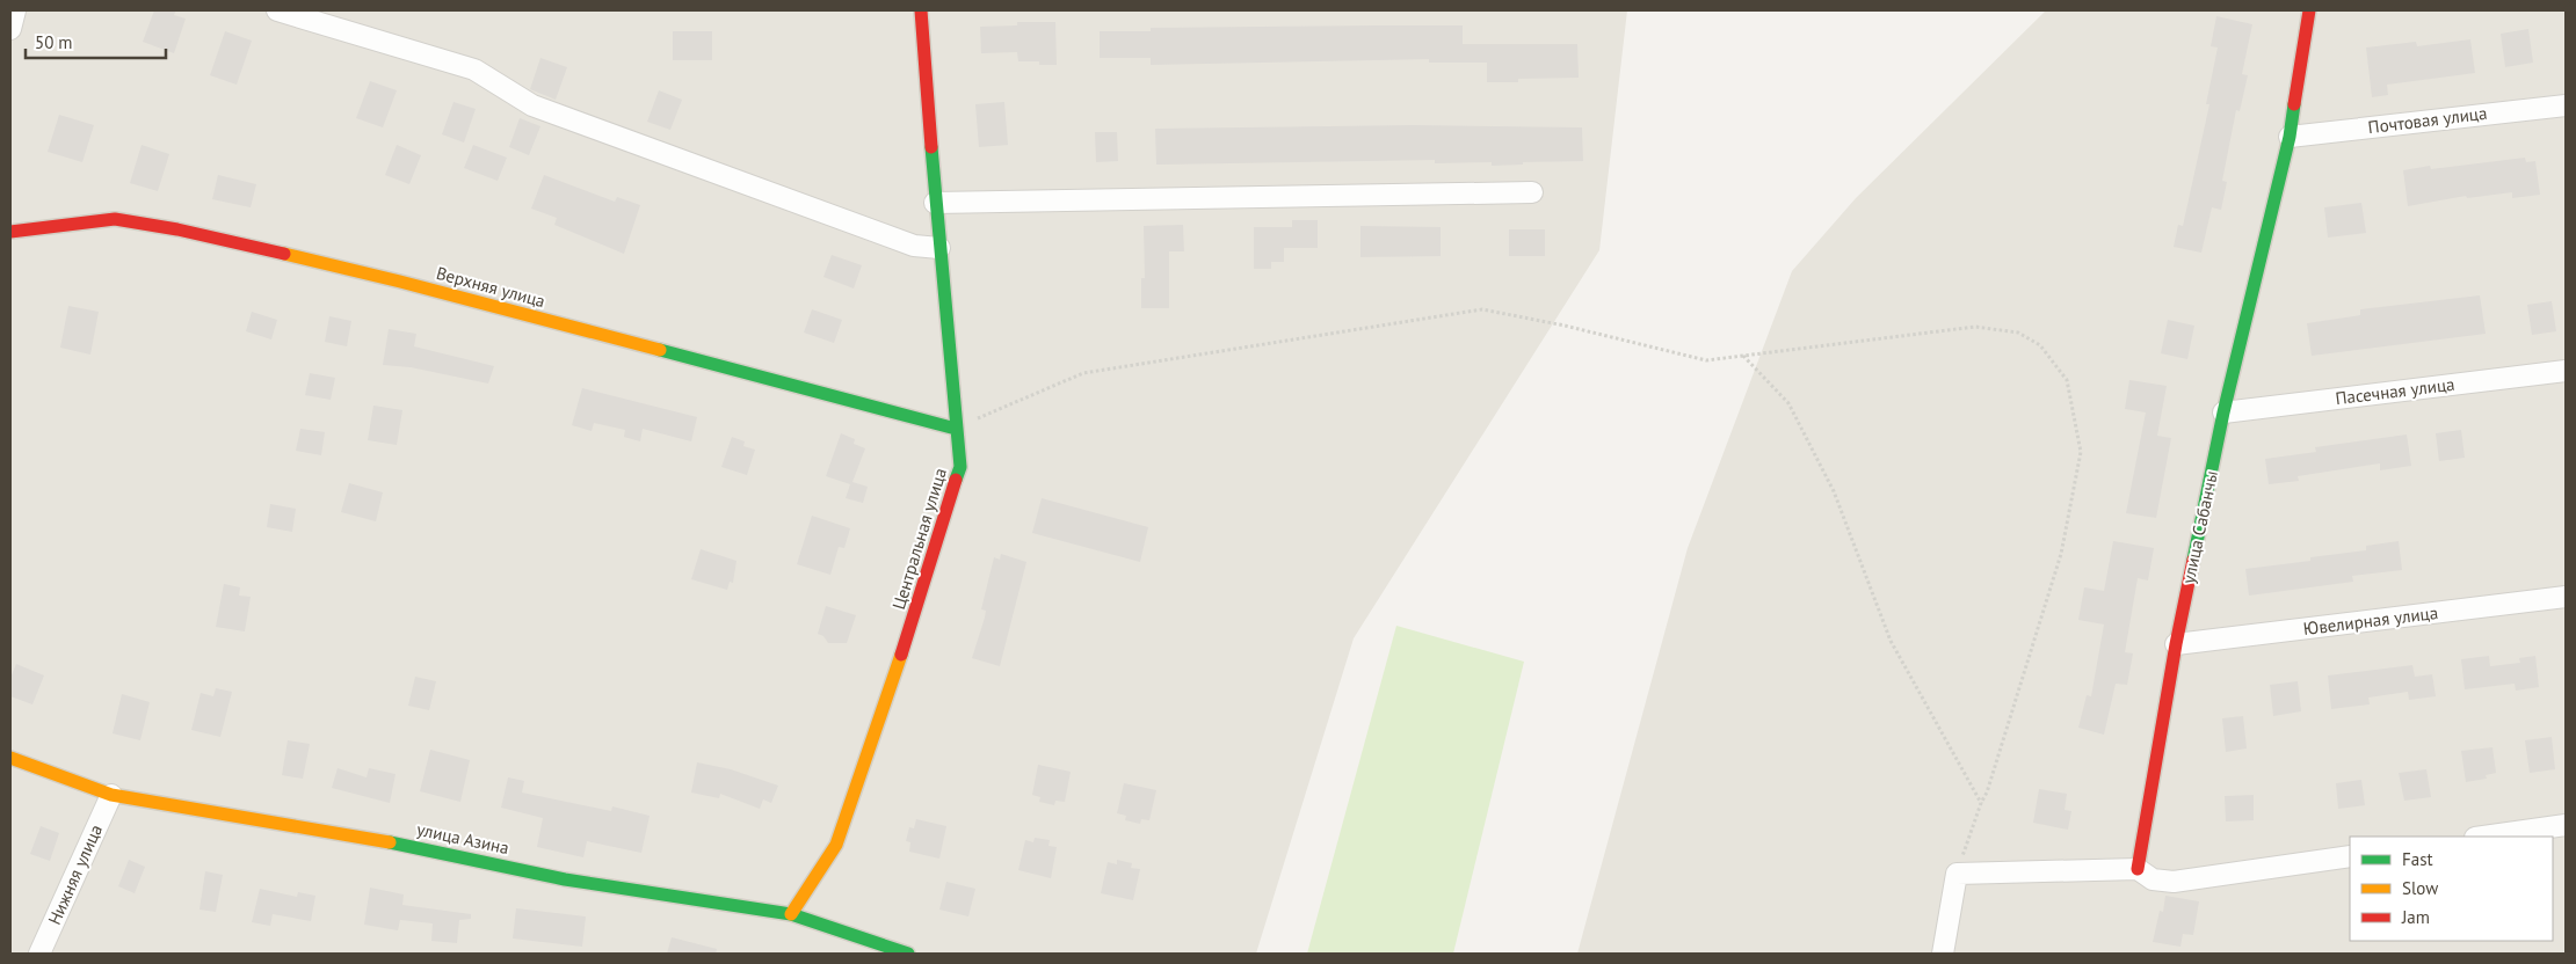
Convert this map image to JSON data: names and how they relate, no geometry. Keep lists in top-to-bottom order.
{
  "streets": {
    "street": [
      "Почтовая улица",
      "Верхняя улица",
      "Пасечная улица",
      "улица Сабанчы",
      "Центральная улица",
      "Ювелирная улица",
      "улица Азина",
      "Нижняя улица"
    ]
  },
  "crossings": [
    ["Почтовая улица", "улица Сабанчы"],
    ["Верхняя улица", "Центральная улица"],
    ["Пасечная улица", "улица Сабанчы"],
    ["улица Сабанчы", "Ювелирная улица"],
    ["Центральная улица", "улица Азина"],
    ["улица Азина", "Нижняя улица"]
  ],
  "legend": ["Fast", "Slow", "Jam"],
  "scale_bar": "50 m"
}
